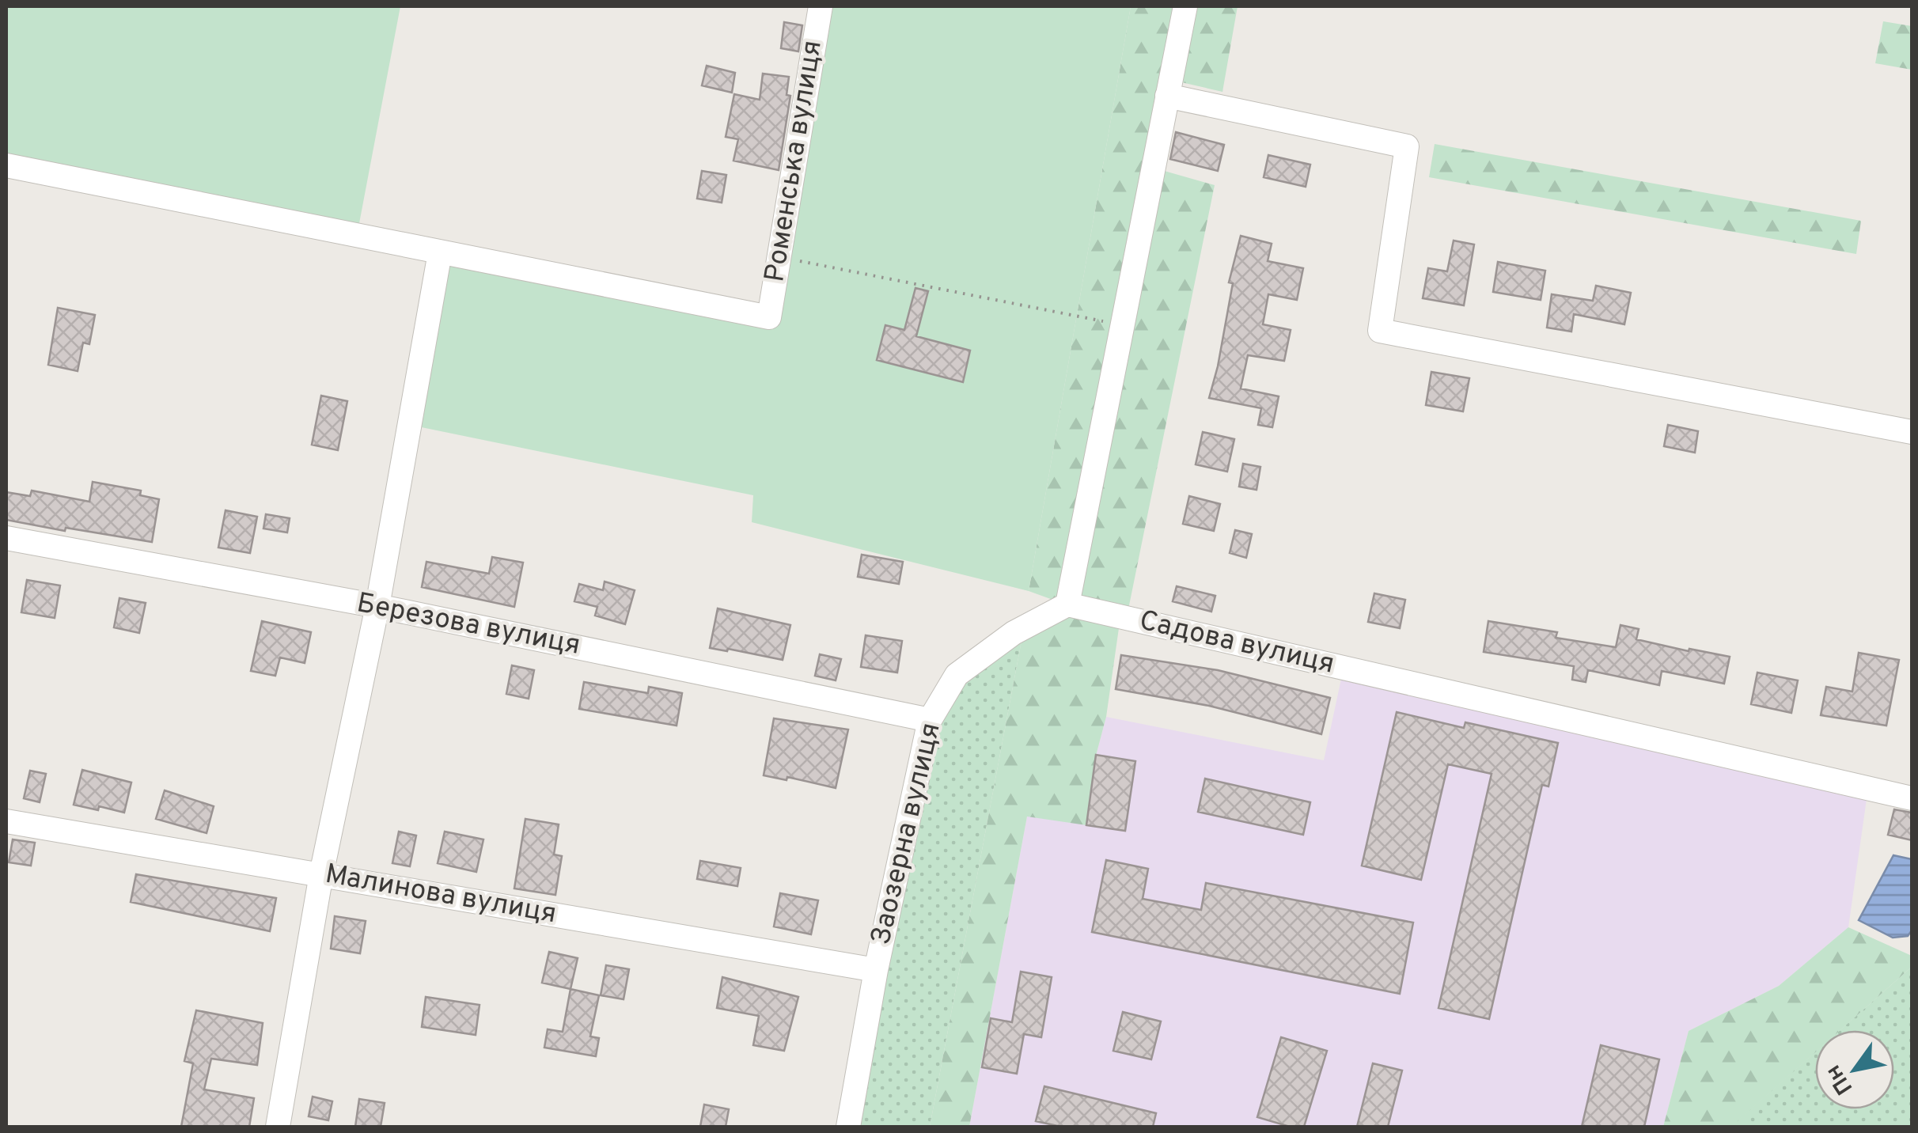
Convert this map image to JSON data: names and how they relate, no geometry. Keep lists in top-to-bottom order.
{
  "streets": {
    "street": [
      "Роменська вулиця",
      "Березова вулиця",
      "Садова вулиця",
      "Заозерна вулиця",
      "Малинова вулиця"
    ]
  },
  "crossings": [
    ["Березова вулиця", "Заозерна вулиця"],
    ["Садова вулиця", "Заозерна вулиця"],
    ["Заозерна вулиця", "Малинова вулиця"]
  ],
  "north": "bottom left"
}
